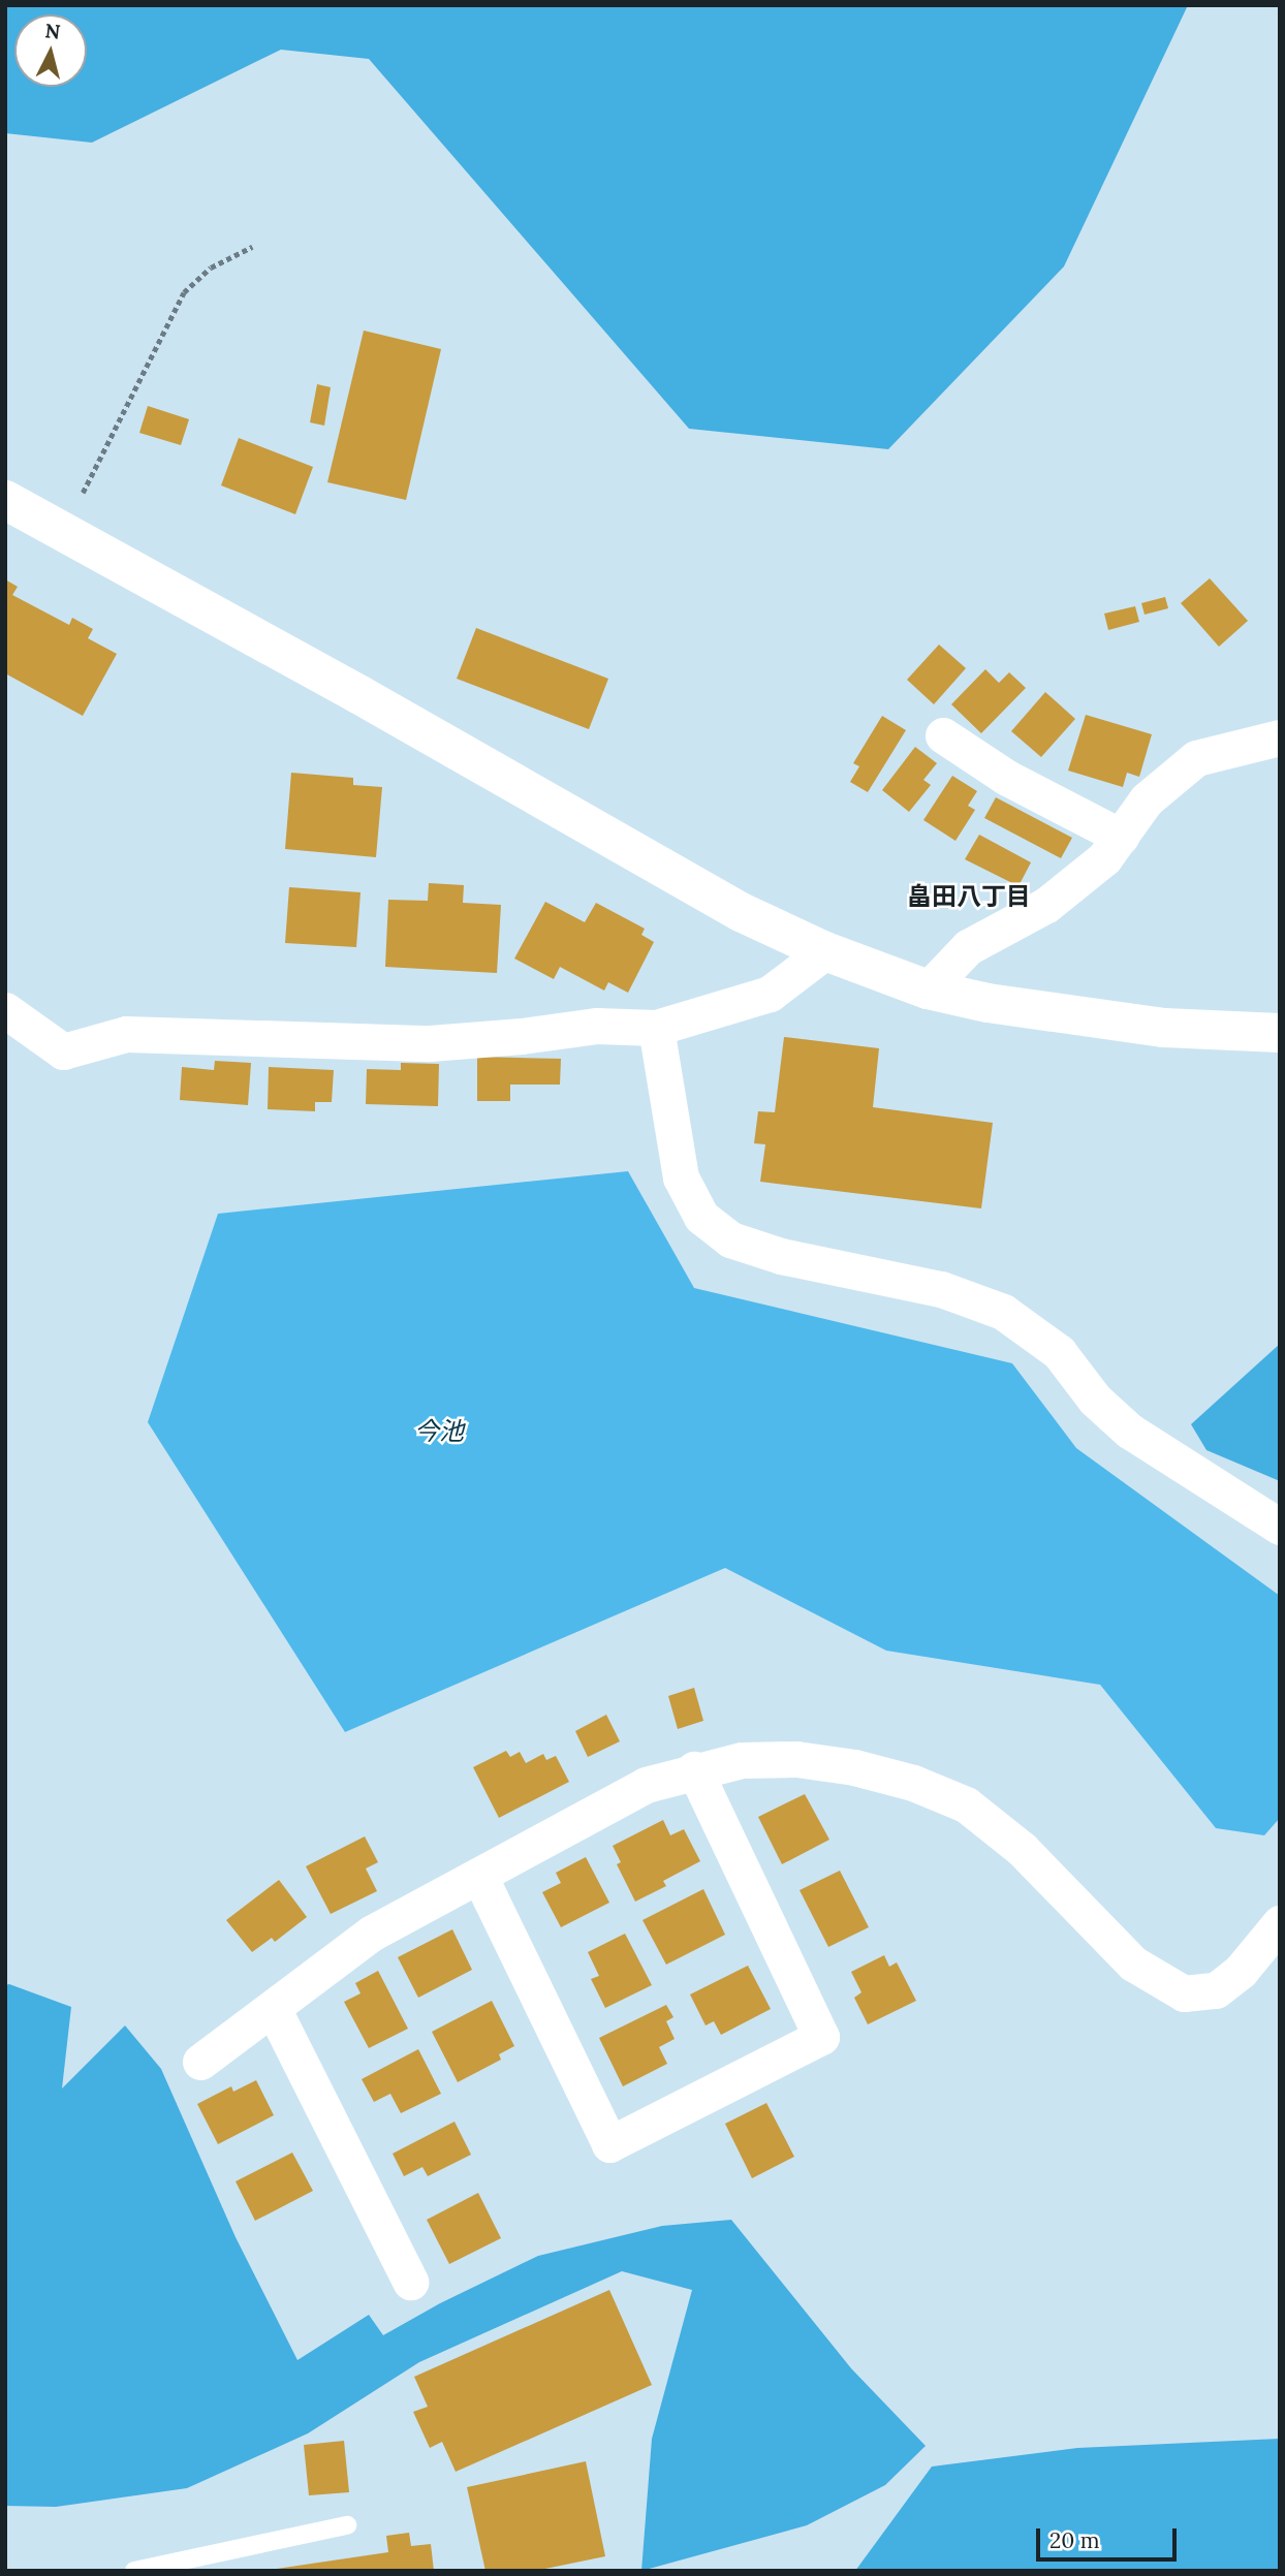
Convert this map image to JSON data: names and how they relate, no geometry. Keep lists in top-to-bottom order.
{
  "districts": ["畠田八丁目"],
  "water": ["今池"],
  "scale_bar": "20 m",
  "north": "top"
}
